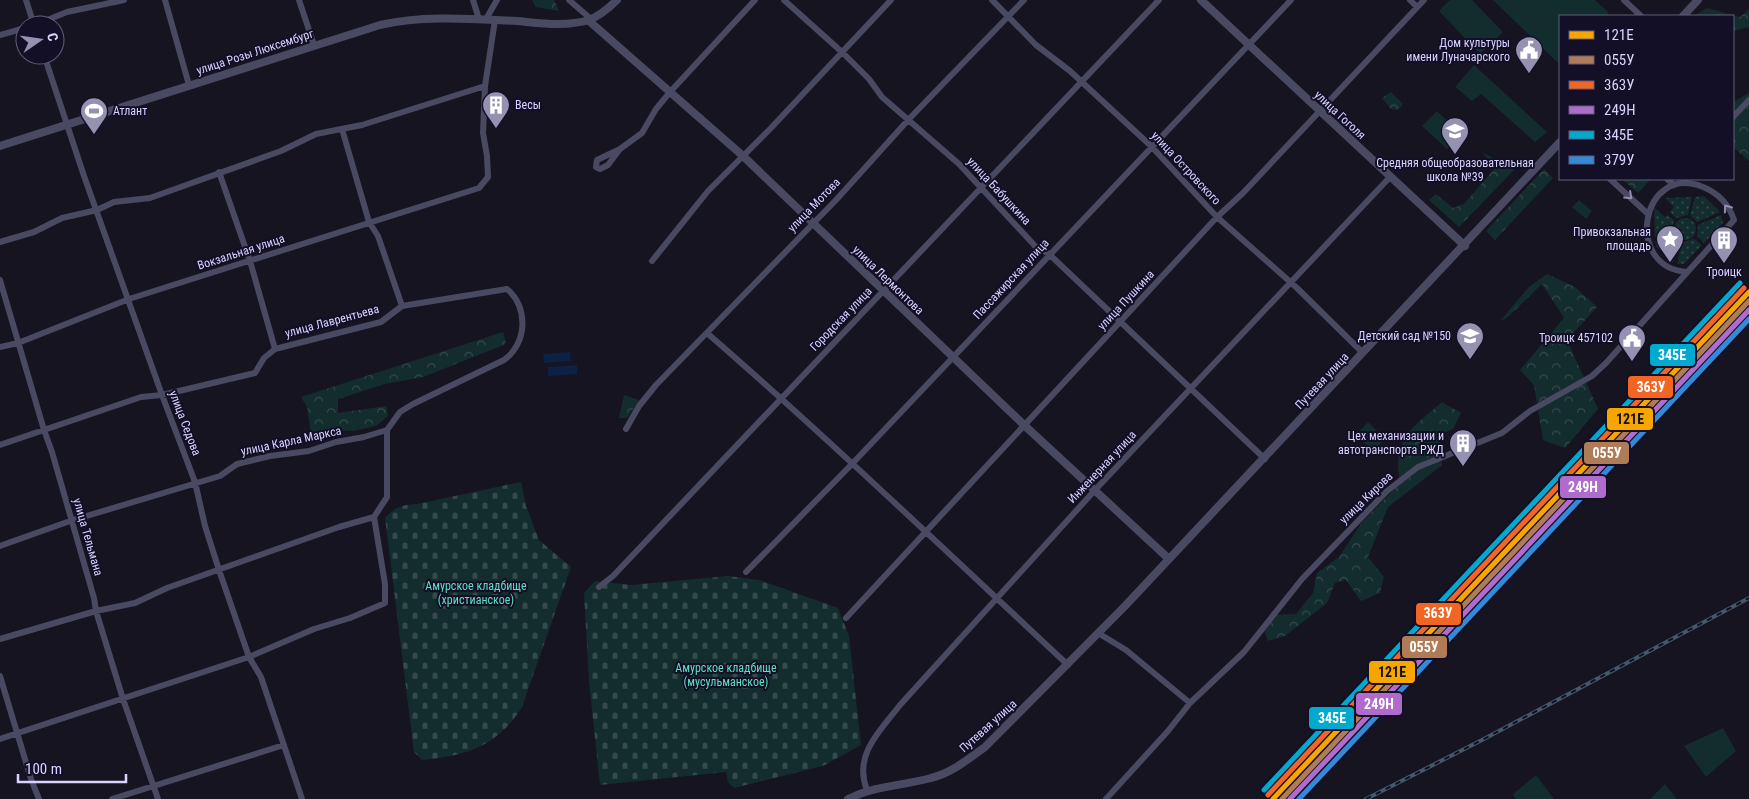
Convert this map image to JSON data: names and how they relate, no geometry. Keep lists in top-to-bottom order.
{
  "streets": {
    "street": [
      "улица Розы Люксембург",
      "улица Гоголя",
      "улица Островского",
      "улица Бабушкина",
      "улица Мотова",
      "Вокзальная улица",
      "Пассажирская улица",
      "улица Лермонтова",
      "улица Пушкина",
      "Городская улица",
      "улица Лаврентьева",
      "Путевая улица",
      "улица Седова",
      "улица Карла Маркса",
      "Инженерная улица",
      "улица Кирова",
      "улица Тельмана"
    ]
  },
  "crossings": [
    ["улица Розы Люксембург", "улица Лермонтова"],
    ["улица Розы Люксембург", "улица Седова"],
    ["улица Гоголя", "Пассажирская улица"],
    ["улица Гоголя", "улица Пушкина"],
    ["улица Гоголя", "Путевая улица"],
    ["улица Гоголя", "Инженерная улица"],
    ["улица Островского", "улица Мотова"],
    ["улица Островского", "Пассажирская улица"],
    ["улица Островского", "улица Пушкина"],
    ["улица Островского", "Городская улица"],
    ["улица Островского", "Путевая улица"],
    ["улица Островского", "Инженерная улица"],
    ["улица Бабушкина", "улица Мотова"],
    ["улица Бабушкина", "Пассажирская улица"],
    ["улица Бабушкина", "улица Пушкина"],
    ["улица Бабушкина", "Городская улица"],
    ["улица Бабушкина", "Путевая улица"],
    ["улица Бабушкина", "Инженерная улица"],
    ["улица Мотова", "улица Лермонтова"],
    ["Вокзальная улица", "улица Седова"],
    ["Вокзальная улица", "улица Тельмана"],
    ["Пассажирская улица", "улица Лермонтова"],
    ["улица Лермонтова", "улица Пушкина"],
    ["улица Лермонтова", "Городская улица"],
    ["улица Лермонтова", "Путевая улица"],
    ["улица Лермонтова", "Инженерная улица"],
    ["улица Лаврентьева", "улица Седова"],
    ["улица Лаврентьева", "улица Карла Маркса"],
    ["улица Лаврентьева", "улица Тельмана"],
    ["Путевая улица", "Инженерная улица"],
    ["улица Седова", "улица Карла Маркса"],
    ["улица Карла Маркса", "улица Тельмана"]
  ],
  "parks": ["Амурское кладбище (христианское)", "Амурское кладбище (мусульманское)"],
  "places": {
    "public building": ["Дом культуры имени Луначарского", "Троицк 457102"],
    "building": ["Весы", "Троицк", "Цех механизации и автотранспорта РЖД"],
    "sports": ["Атлант"],
    "school or university": ["Средняя общеобразовательная школа №39", "Детский сад №150"],
    "place": ["Привокзальная площадь"]
  },
  "lines": [
    "transit line 345Е",
    "transit line 363У",
    "transit line 121Е",
    "transit line 055У",
    "transit line 249Н",
    "transit line 379У"
  ],
  "legend": [
    "121Е",
    "055У",
    "363У",
    "249Н",
    "345Е",
    "379У"
  ],
  "scale_bar": "100 m",
  "north": "right"
}
